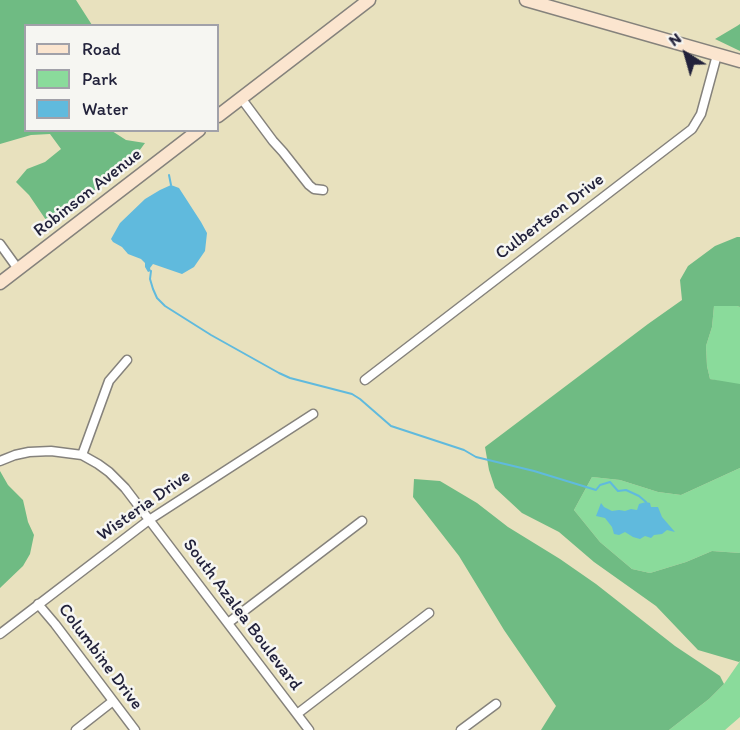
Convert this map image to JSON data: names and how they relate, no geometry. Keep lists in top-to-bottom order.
{
  "streets": {
    "main road": ["Robinson Avenue"],
    "street": [
      "Culbertson Drive",
      "Wisteria Drive",
      "South Azalea Boulevard",
      "Columbine Drive"
    ]
  },
  "crossings": [
    ["Wisteria Drive", "South Azalea Boulevard"],
    ["Wisteria Drive", "Columbine Drive"]
  ],
  "legend": ["Road", "Park", "Water"],
  "north": "top left"
}
